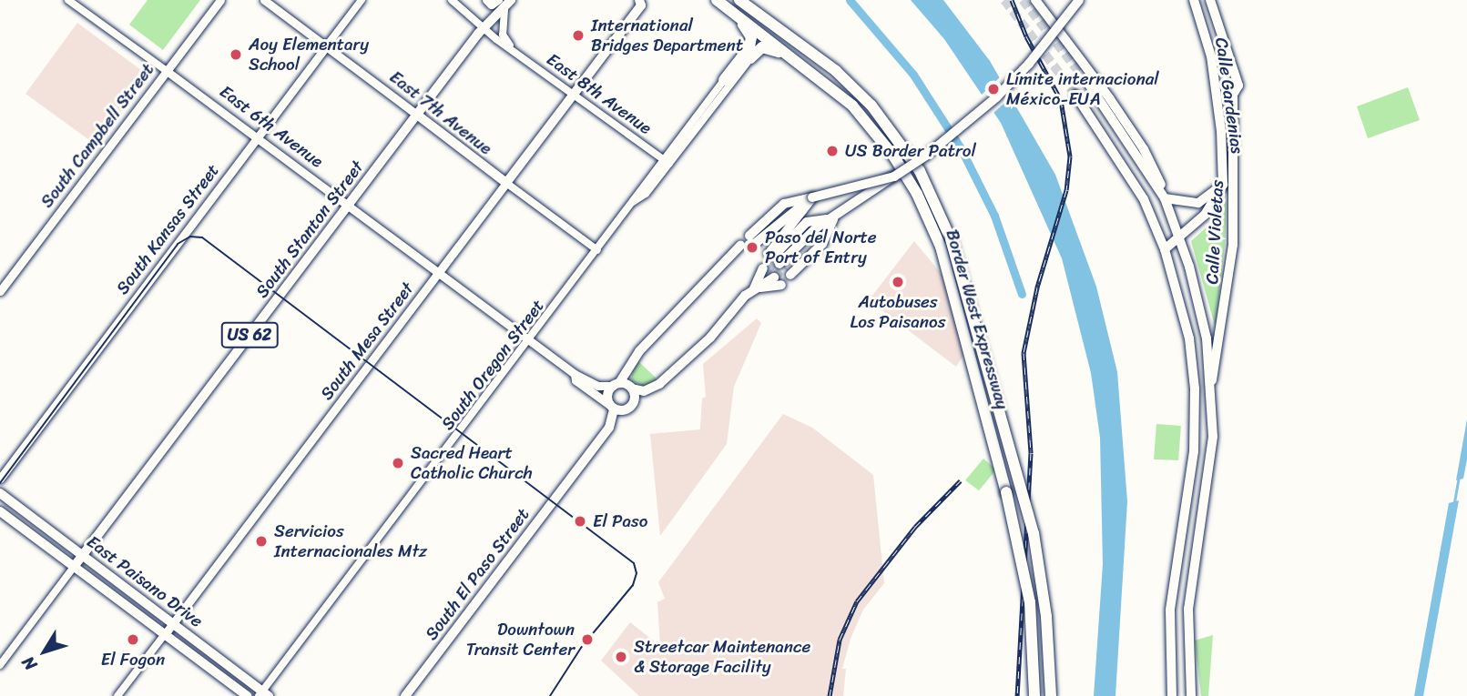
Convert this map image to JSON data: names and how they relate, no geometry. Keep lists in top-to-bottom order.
{
  "streets": {
    "highway": ["Border West Expressway"],
    "main road": [
      "Calle Gardenias",
      "East 7th Avenue",
      "East 6th Avenue",
      "South Campbell Street",
      "South Kansas Street",
      "South Stanton Street",
      "Calle Violetas",
      "US 62",
      "South Mesa Street",
      "South El Paso Street",
      "East Paisano Drive"
    ],
    "street": ["East 8th Avenue", "South Oregon Street"]
  },
  "crossings": [
    ["East 8th Avenue", "South Stanton Street"],
    ["East 8th Avenue", "South Mesa Street"],
    ["East 8th Avenue", "South Oregon Street"],
    ["Calle Gardenias", "Calle Violetas"],
    ["East 7th Avenue", "South Kansas Street"],
    ["East 7th Avenue", "South Stanton Street"],
    ["East 7th Avenue", "South Mesa Street"],
    ["East 7th Avenue", "South Oregon Street"],
    ["East 6th Avenue", "South Campbell Street"],
    ["East 6th Avenue", "South Kansas Street"],
    ["East 6th Avenue", "South Stanton Street"],
    ["East 6th Avenue", "South Mesa Street"],
    ["East 6th Avenue", "South Oregon Street"],
    ["East 6th Avenue", "South El Paso Street"],
    ["South Stanton Street", "East Paisano Drive"],
    ["South Mesa Street", "East Paisano Drive"],
    ["South Oregon Street", "East Paisano Drive"]
  ],
  "places": [
    "International Bridges Department",
    "Aoy Elementary School",
    "Límite internacional México-EUA",
    "US Border Patrol",
    "Paso del Norte Port of Entry",
    "Autobuses Los Paisanos",
    "Sacred Heart Catholic Church",
    "El Paso",
    "Servicios Internacionales Mtz",
    "El Fogon",
    "Downtown Transit Center",
    "Streetcar Maintenance & Storage Facility"
  ],
  "north": "bottom left"
}
